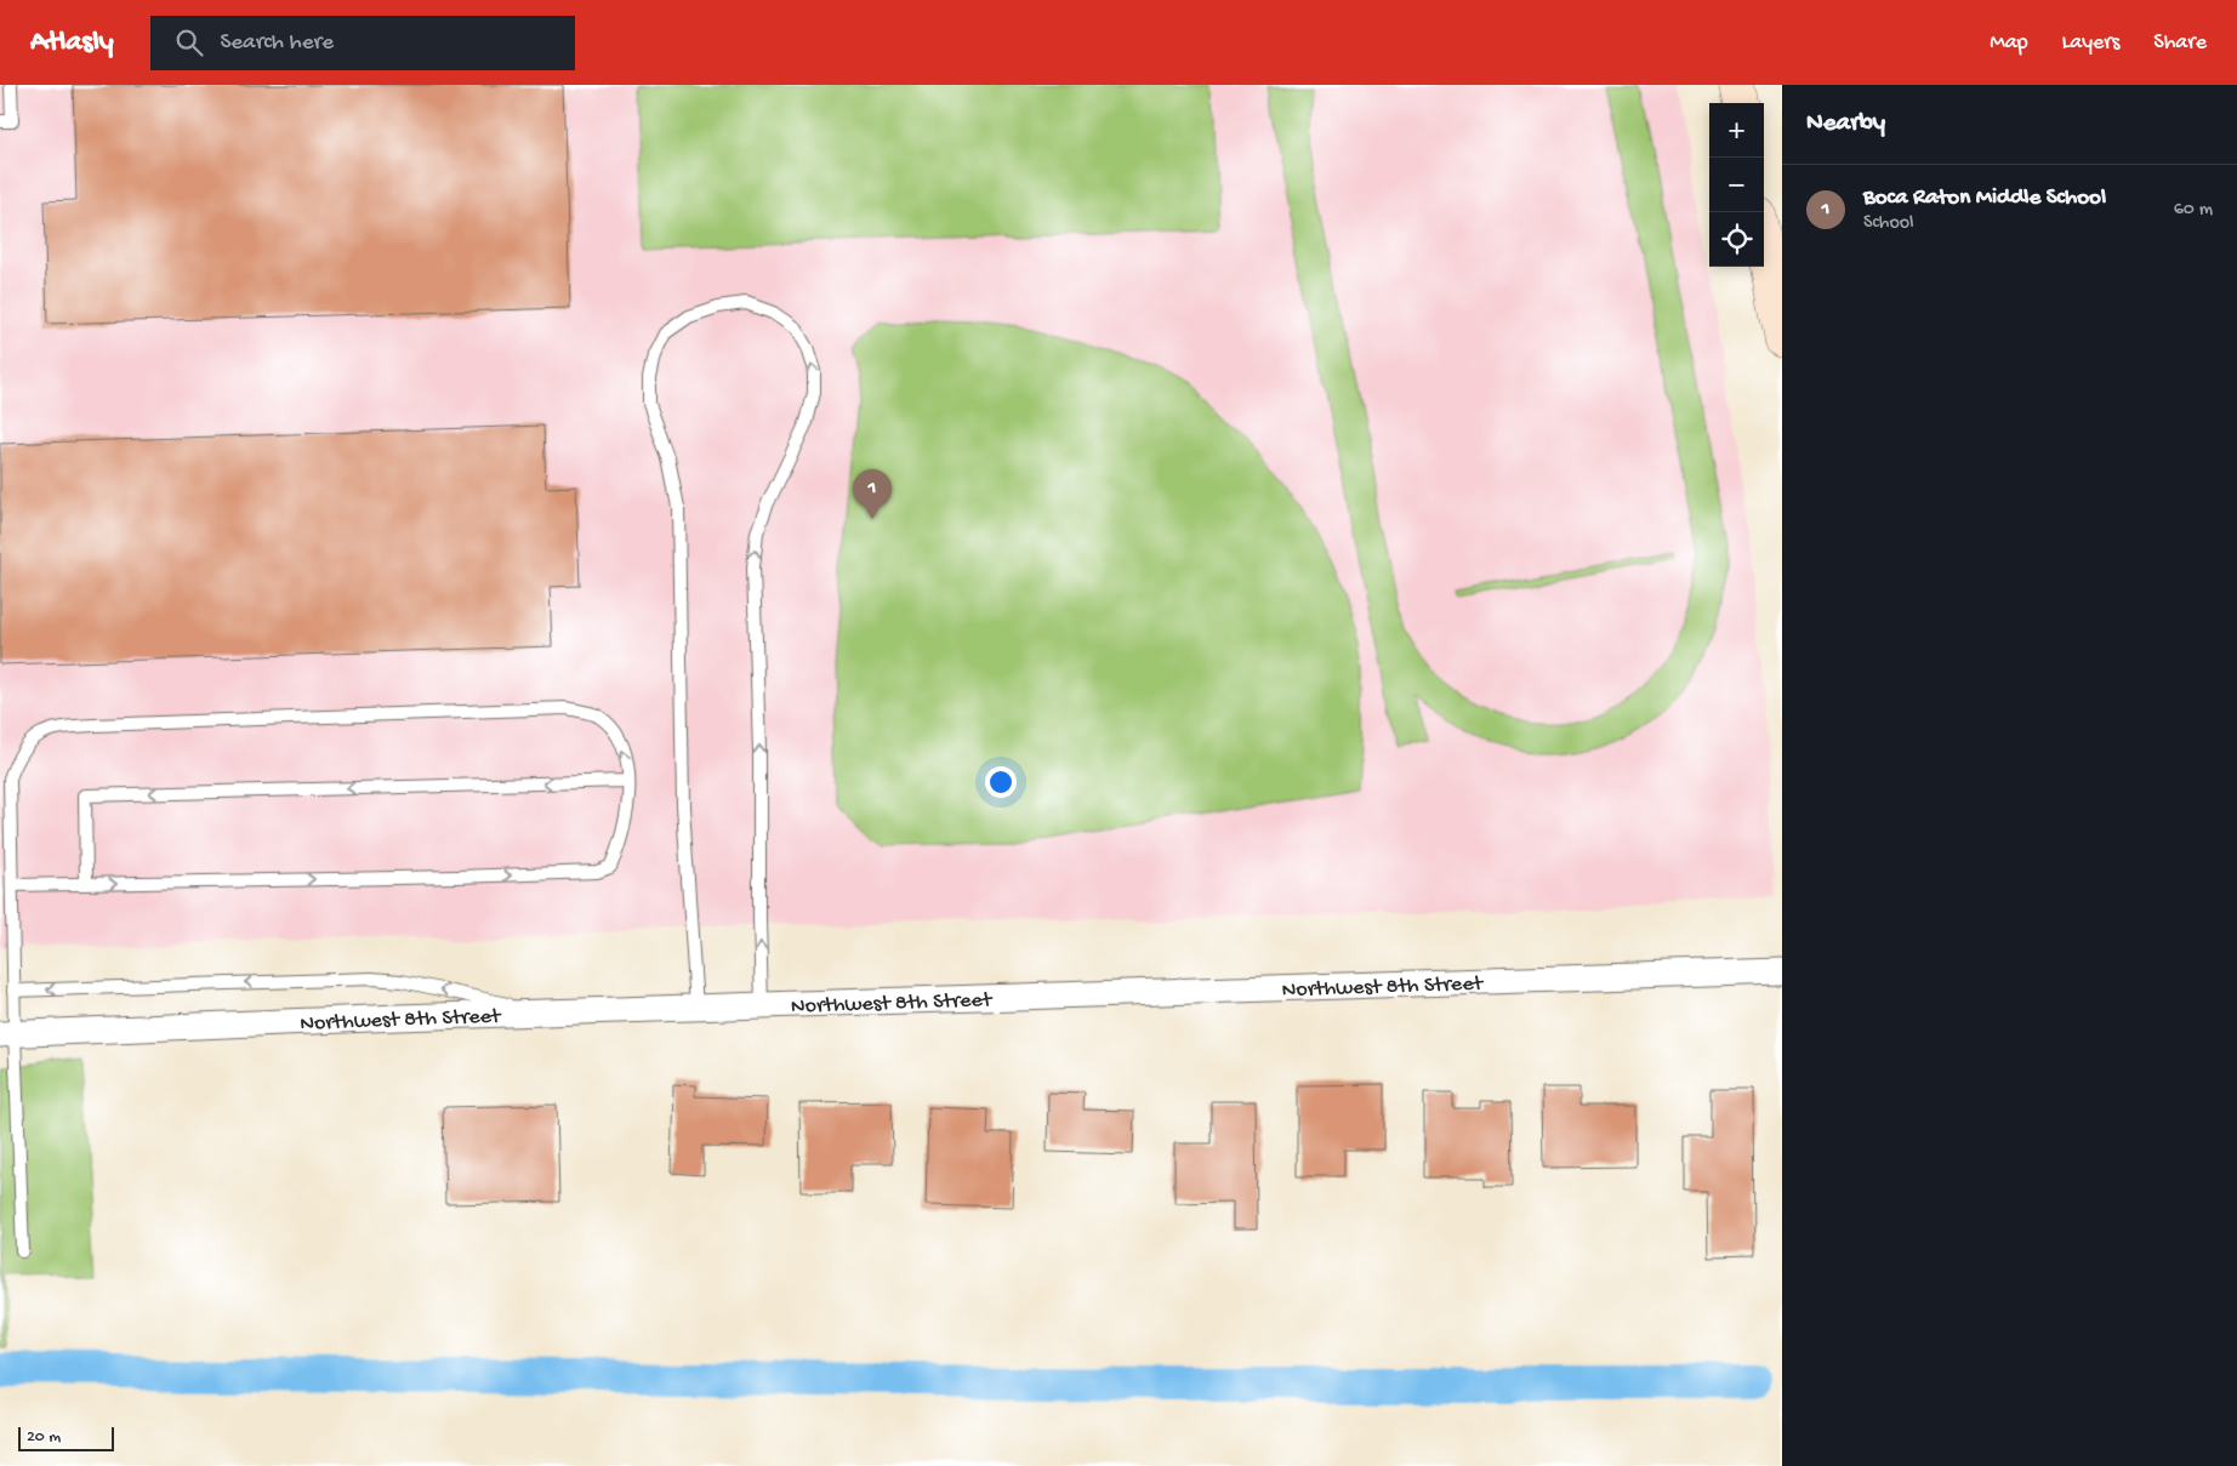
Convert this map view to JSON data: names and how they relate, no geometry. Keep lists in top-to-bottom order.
{
  "streets": {
    "street": ["Northwest 8th Street"]
  },
  "scale_bar": "20 m",
  "page": {
    "header": "Atlasly",
    "search": "Search here",
    "nav": ["Map", "Layers", "Share"],
    "heading": "Nearby",
    "map_buttons": ["+", "−"],
    "list": [
      {
        "mark": "1",
        "name": "Boca Raton Middle School",
        "note": "School",
        "value": "60 m"
      }
    ],
    "pins": "1",
    "scale": "20 m"
  }
}
